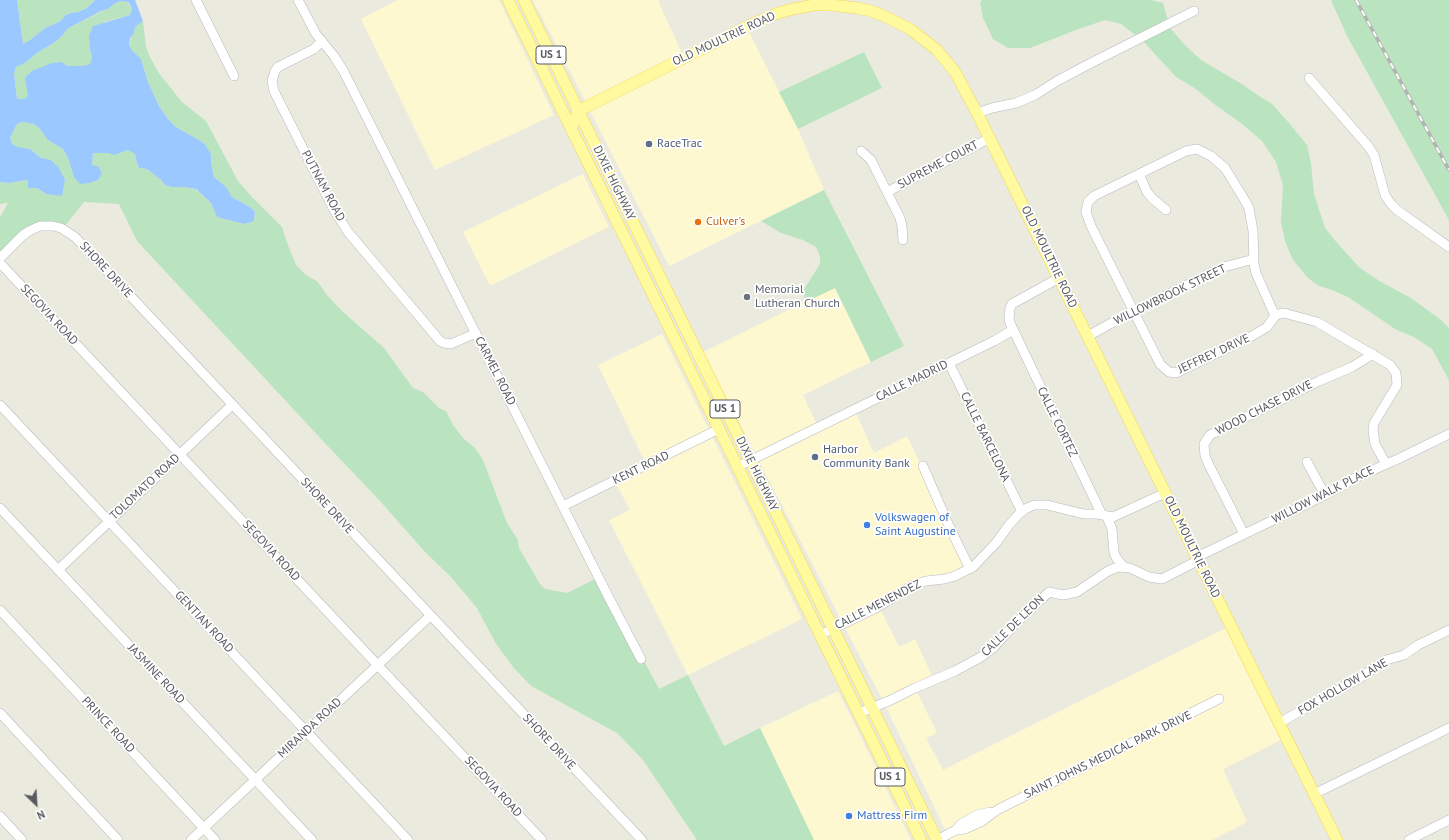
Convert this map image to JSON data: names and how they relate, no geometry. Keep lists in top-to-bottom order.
{
  "streets": {
    "main road": ["OLD MOULTRIE ROAD", "US 1", "DIXIE HIGHWAY"],
    "street": [
      "SUPREME COURT",
      "PUTNAM ROAD",
      "SHORE DRIVE",
      "WILLOWBROOK STREET",
      "SEGOVIA ROAD",
      "JEFFREY DRIVE",
      "CARMEL ROAD",
      "CALLE MADRID",
      "WOOD CHASE DRIVE",
      "CALLE CORTEZ",
      "CALLE BARCELONA",
      "KENT ROAD",
      "TOLOMATO ROAD",
      "WILLOW WALK PLACE",
      "CALLE MENENDEZ",
      "GENTIAN ROAD",
      "CALLE DE LEON",
      "JASMINE ROAD",
      "FOX HOLLOW LANE",
      "PRINCE ROAD",
      "MIRANDA ROAD",
      "SAINT JOHNS MEDICAL PARK DRIVE"
    ]
  },
  "crossings": [
    ["OLD MOULTRIE ROAD", "SUPREME COURT"],
    ["OLD MOULTRIE ROAD", "DIXIE HIGHWAY"],
    ["OLD MOULTRIE ROAD", "WILLOWBROOK STREET"],
    ["OLD MOULTRIE ROAD", "WILLOW WALK PLACE"],
    ["OLD MOULTRIE ROAD", "CALLE MENENDEZ"],
    ["OLD MOULTRIE ROAD", "FOX HOLLOW LANE"],
    ["US 1", "CALLE MADRID"],
    ["US 1", "KENT ROAD"],
    ["US 1", "CALLE MENENDEZ"],
    ["US 1", "CALLE DE LEON"],
    ["DIXIE HIGHWAY", "CALLE MADRID"],
    ["DIXIE HIGHWAY", "CALLE MENENDEZ"],
    ["DIXIE HIGHWAY", "CALLE DE LEON"],
    ["DIXIE HIGHWAY", "SAINT JOHNS MEDICAL PARK DRIVE"],
    ["PUTNAM ROAD", "CARMEL ROAD"],
    ["SHORE DRIVE", "TOLOMATO ROAD"],
    ["SHORE DRIVE", "MIRANDA ROAD"],
    ["WILLOWBROOK STREET", "JEFFREY DRIVE"],
    ["SEGOVIA ROAD", "TOLOMATO ROAD"],
    ["SEGOVIA ROAD", "MIRANDA ROAD"],
    ["CARMEL ROAD", "KENT ROAD"],
    ["CALLE MADRID", "CALLE CORTEZ"],
    ["CALLE MADRID", "CALLE BARCELONA"],
    ["WOOD CHASE DRIVE", "WILLOW WALK PLACE"],
    ["CALLE CORTEZ", "CALLE MENENDEZ"],
    ["CALLE BARCELONA", "CALLE MENENDEZ"],
    ["TOLOMATO ROAD", "GENTIAN ROAD"],
    ["TOLOMATO ROAD", "JASMINE ROAD"],
    ["GENTIAN ROAD", "MIRANDA ROAD"],
    ["JASMINE ROAD", "MIRANDA ROAD"],
    ["PRINCE ROAD", "MIRANDA ROAD"]
  ],
  "places": [
    "RaceTrac",
    "Culver's",
    "Memorial Lutheran Church",
    "Harbor Community Bank",
    "Volkswagen of Saint Augustine",
    "Mattress Firm"
  ],
  "north": "bottom right"
}
